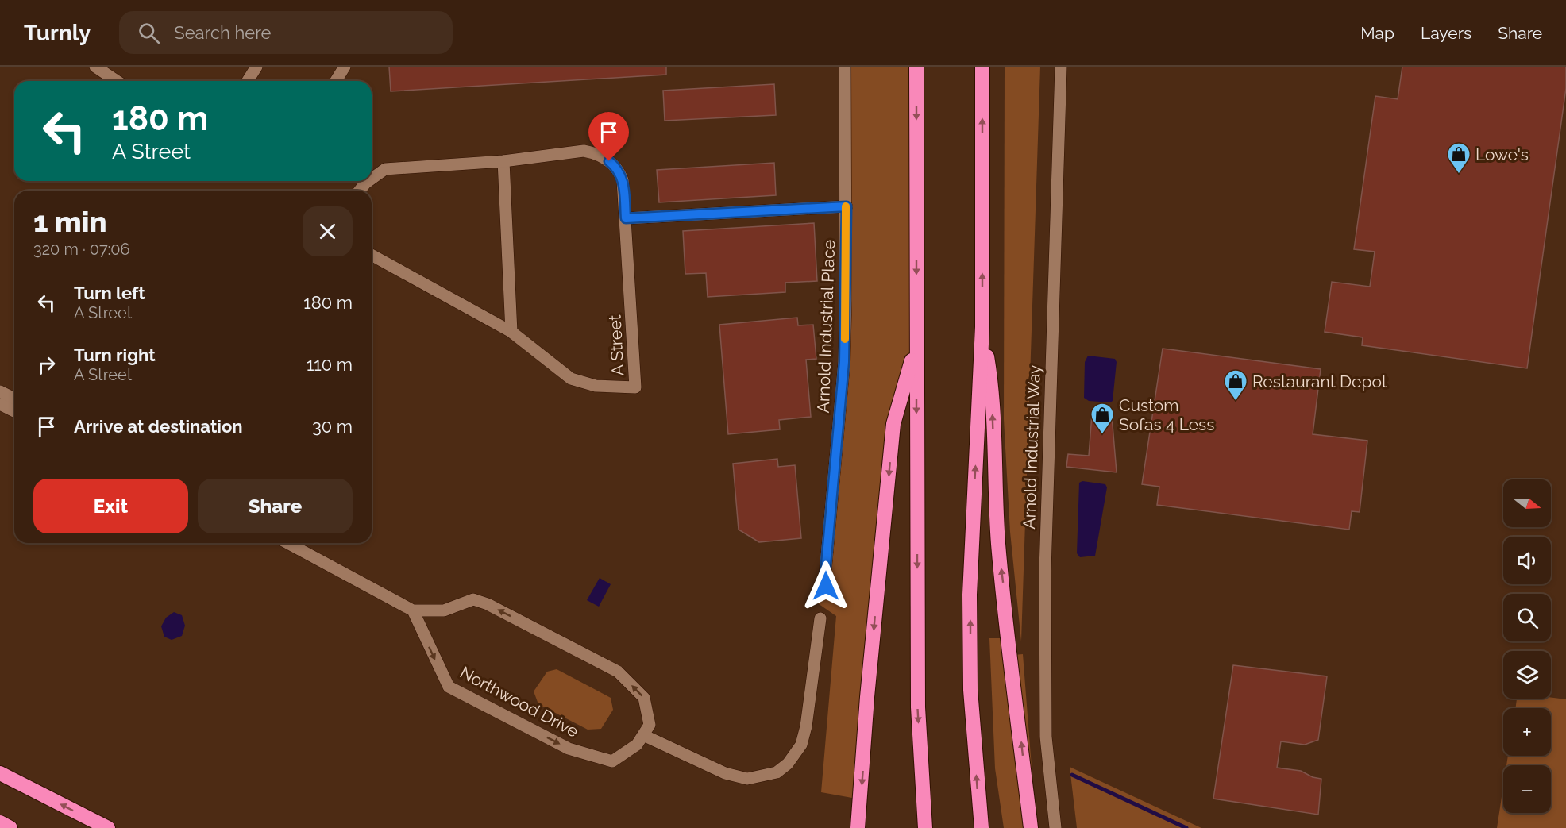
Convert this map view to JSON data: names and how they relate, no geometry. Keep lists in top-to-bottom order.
{
  "streets": {
    "street": [
      "Arnold Industrial Place",
      "A Street",
      "Arnold Industrial Way",
      "Northwood Drive"
    ]
  },
  "one_way": ["Northwood Drive"],
  "places": {
    "shop": ["Lowe's", "Restaurant Depot", "Custom Sofas 4 Less"]
  },
  "north": "right",
  "page": {
    "header": "Turnly",
    "search": "Search here",
    "nav": ["Map", "Layers", "Share"],
    "turn": ["180 m", "A Street"],
    "heading": ["1 min", "320 m · 07:06"],
    "list": [
      {
        "name": "Turn left",
        "note": "A Street",
        "value": "180 m"
      },
      {
        "name": "Turn right",
        "note": "A Street",
        "value": "110 m"
      },
      {
        "name": "Arrive at destination",
        "value": "30 m"
      }
    ],
    "buttons": ["Exit", "Share"],
    "map_buttons": ["+", "−"]
  }
}
